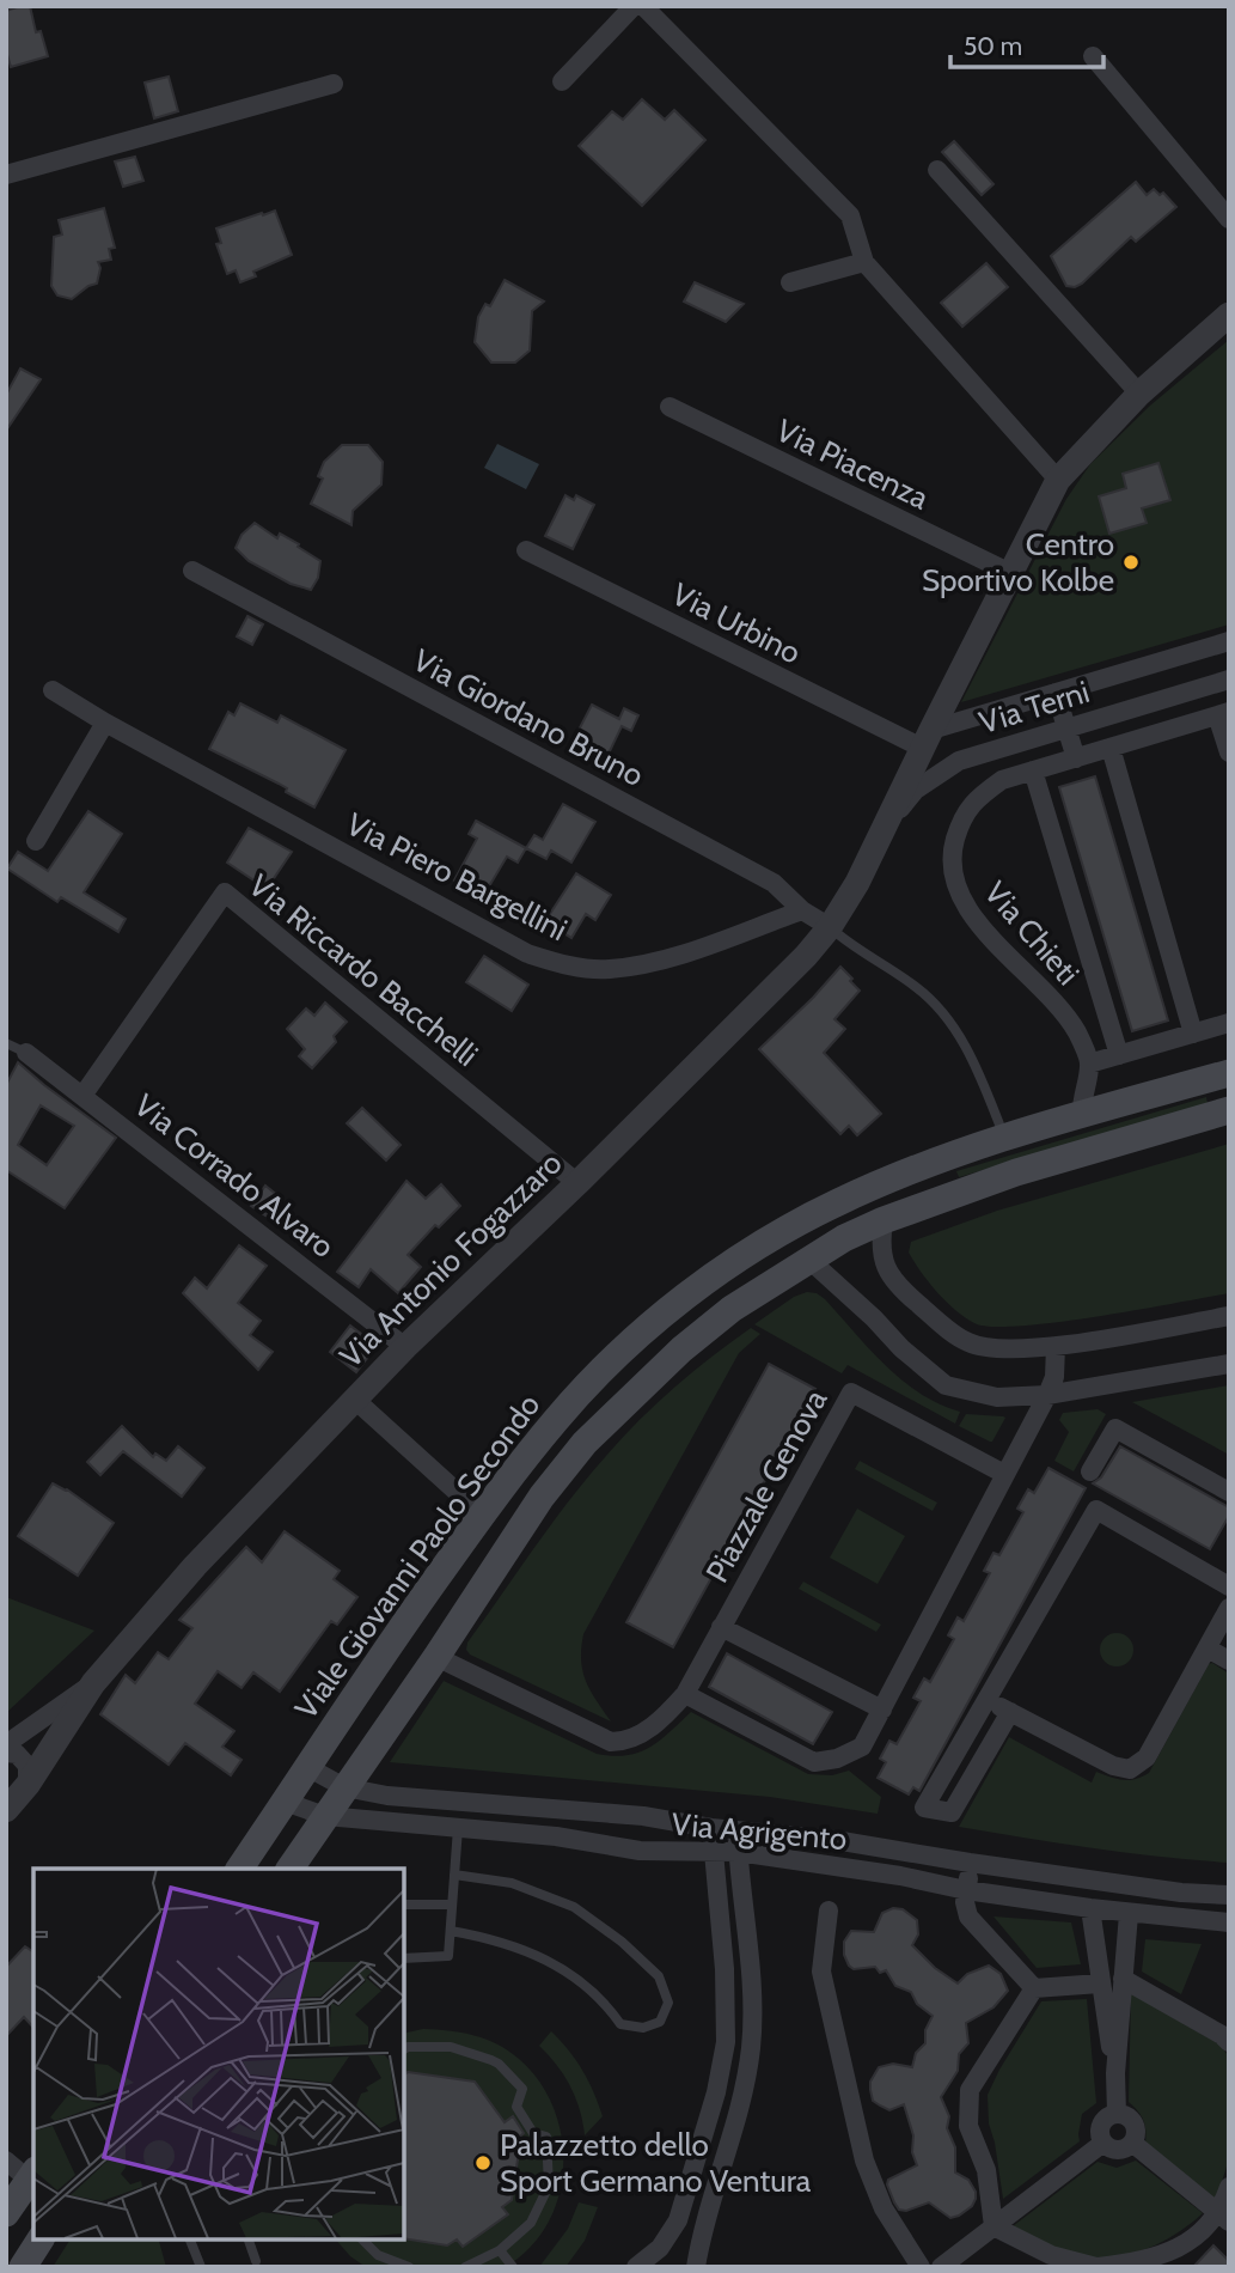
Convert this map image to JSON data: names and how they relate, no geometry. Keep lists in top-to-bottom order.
{
  "streets": {
    "main road": ["Viale Giovanni Paolo Secondo"],
    "street": [
      "Via Piacenza",
      "Via Urbino",
      "Via Terni",
      "Via Giordano Bruno",
      "Via Piero Bargellini",
      "Via Chieti",
      "Via Riccardo Bacchelli",
      "Via Corrado Alvaro",
      "Via Antonio Fogazzaro",
      "Piazzale Genova",
      "Via Agrigento"
    ]
  },
  "crossings": [
    ["Via Piacenza", "Via Antonio Fogazzaro"],
    ["Via Urbino", "Via Terni"],
    ["Via Urbino", "Via Antonio Fogazzaro"],
    ["Via Terni", "Via Antonio Fogazzaro"],
    ["Via Giordano Bruno", "Via Piero Bargellini"],
    ["Via Giordano Bruno", "Via Antonio Fogazzaro"],
    ["Via Riccardo Bacchelli", "Via Corrado Alvaro"],
    ["Via Riccardo Bacchelli", "Via Antonio Fogazzaro"],
    ["Via Corrado Alvaro", "Via Antonio Fogazzaro"],
    ["Piazzale Genova", "Viale Giovanni Paolo Secondo"],
    ["Viale Giovanni Paolo Secondo", "Via Agrigento"]
  ],
  "places": ["Centro Sportivo Kolbe", "Palazzetto dello Sport Germano Ventura"],
  "scale_bar": "50 m"
}
